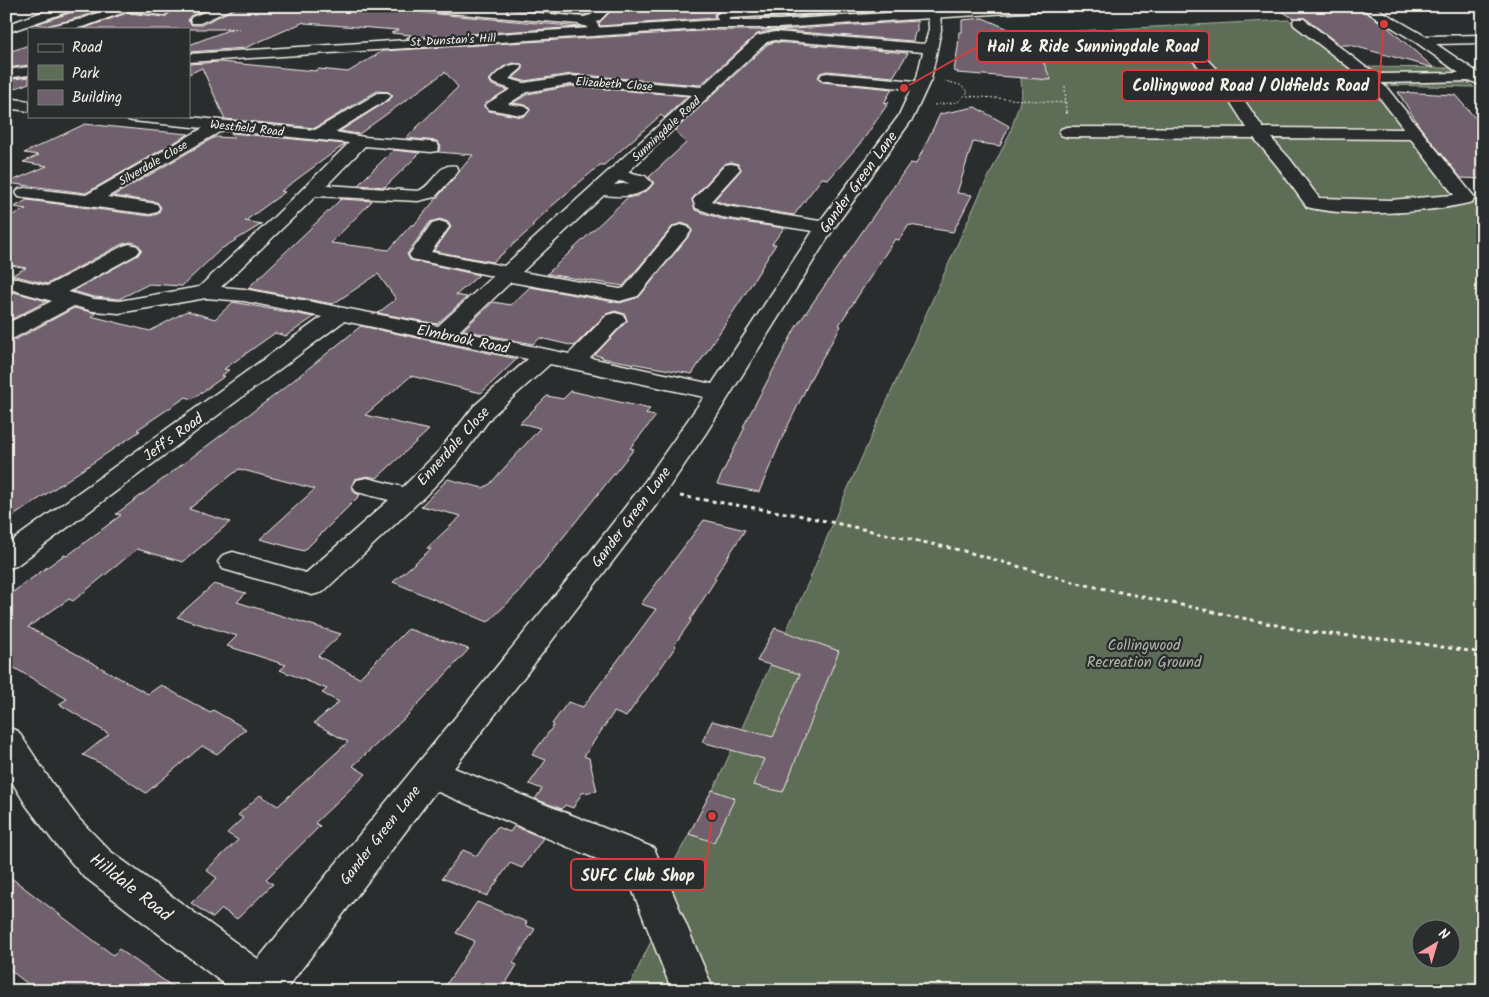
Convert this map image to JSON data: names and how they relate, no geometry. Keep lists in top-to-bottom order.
{
  "streets": {
    "main road": [
      "St Dunstan's Hill",
      "Elizabeth Close",
      "Westfield Road",
      "Sunningdale Road",
      "Silverdale Close",
      "Gander Green Lane",
      "Elmbrook Road",
      "Jeff's Road",
      "Ennerdale Close",
      "Hilldale Road"
    ]
  },
  "crossings": [
    ["St Dunstan's Hill", "Gander Green Lane"],
    ["Elizabeth Close", "Sunningdale Road"],
    ["Westfield Road", "Silverdale Close"],
    ["Sunningdale Road", "Gander Green Lane"],
    ["Sunningdale Road", "Elmbrook Road"],
    ["Gander Green Lane", "Elmbrook Road"],
    ["Gander Green Lane", "Hilldale Road"],
    ["Elmbrook Road", "Jeff's Road"],
    ["Elmbrook Road", "Ennerdale Close"]
  ],
  "parks": ["Collingwood Recreation Ground"],
  "places": ["Collingwood Road / Oldfields Road", "Hail & Ride Sunningdale Road", "SUFC Club Shop"],
  "legend": ["Road", "Park", "Building"],
  "north": "top right"
}
